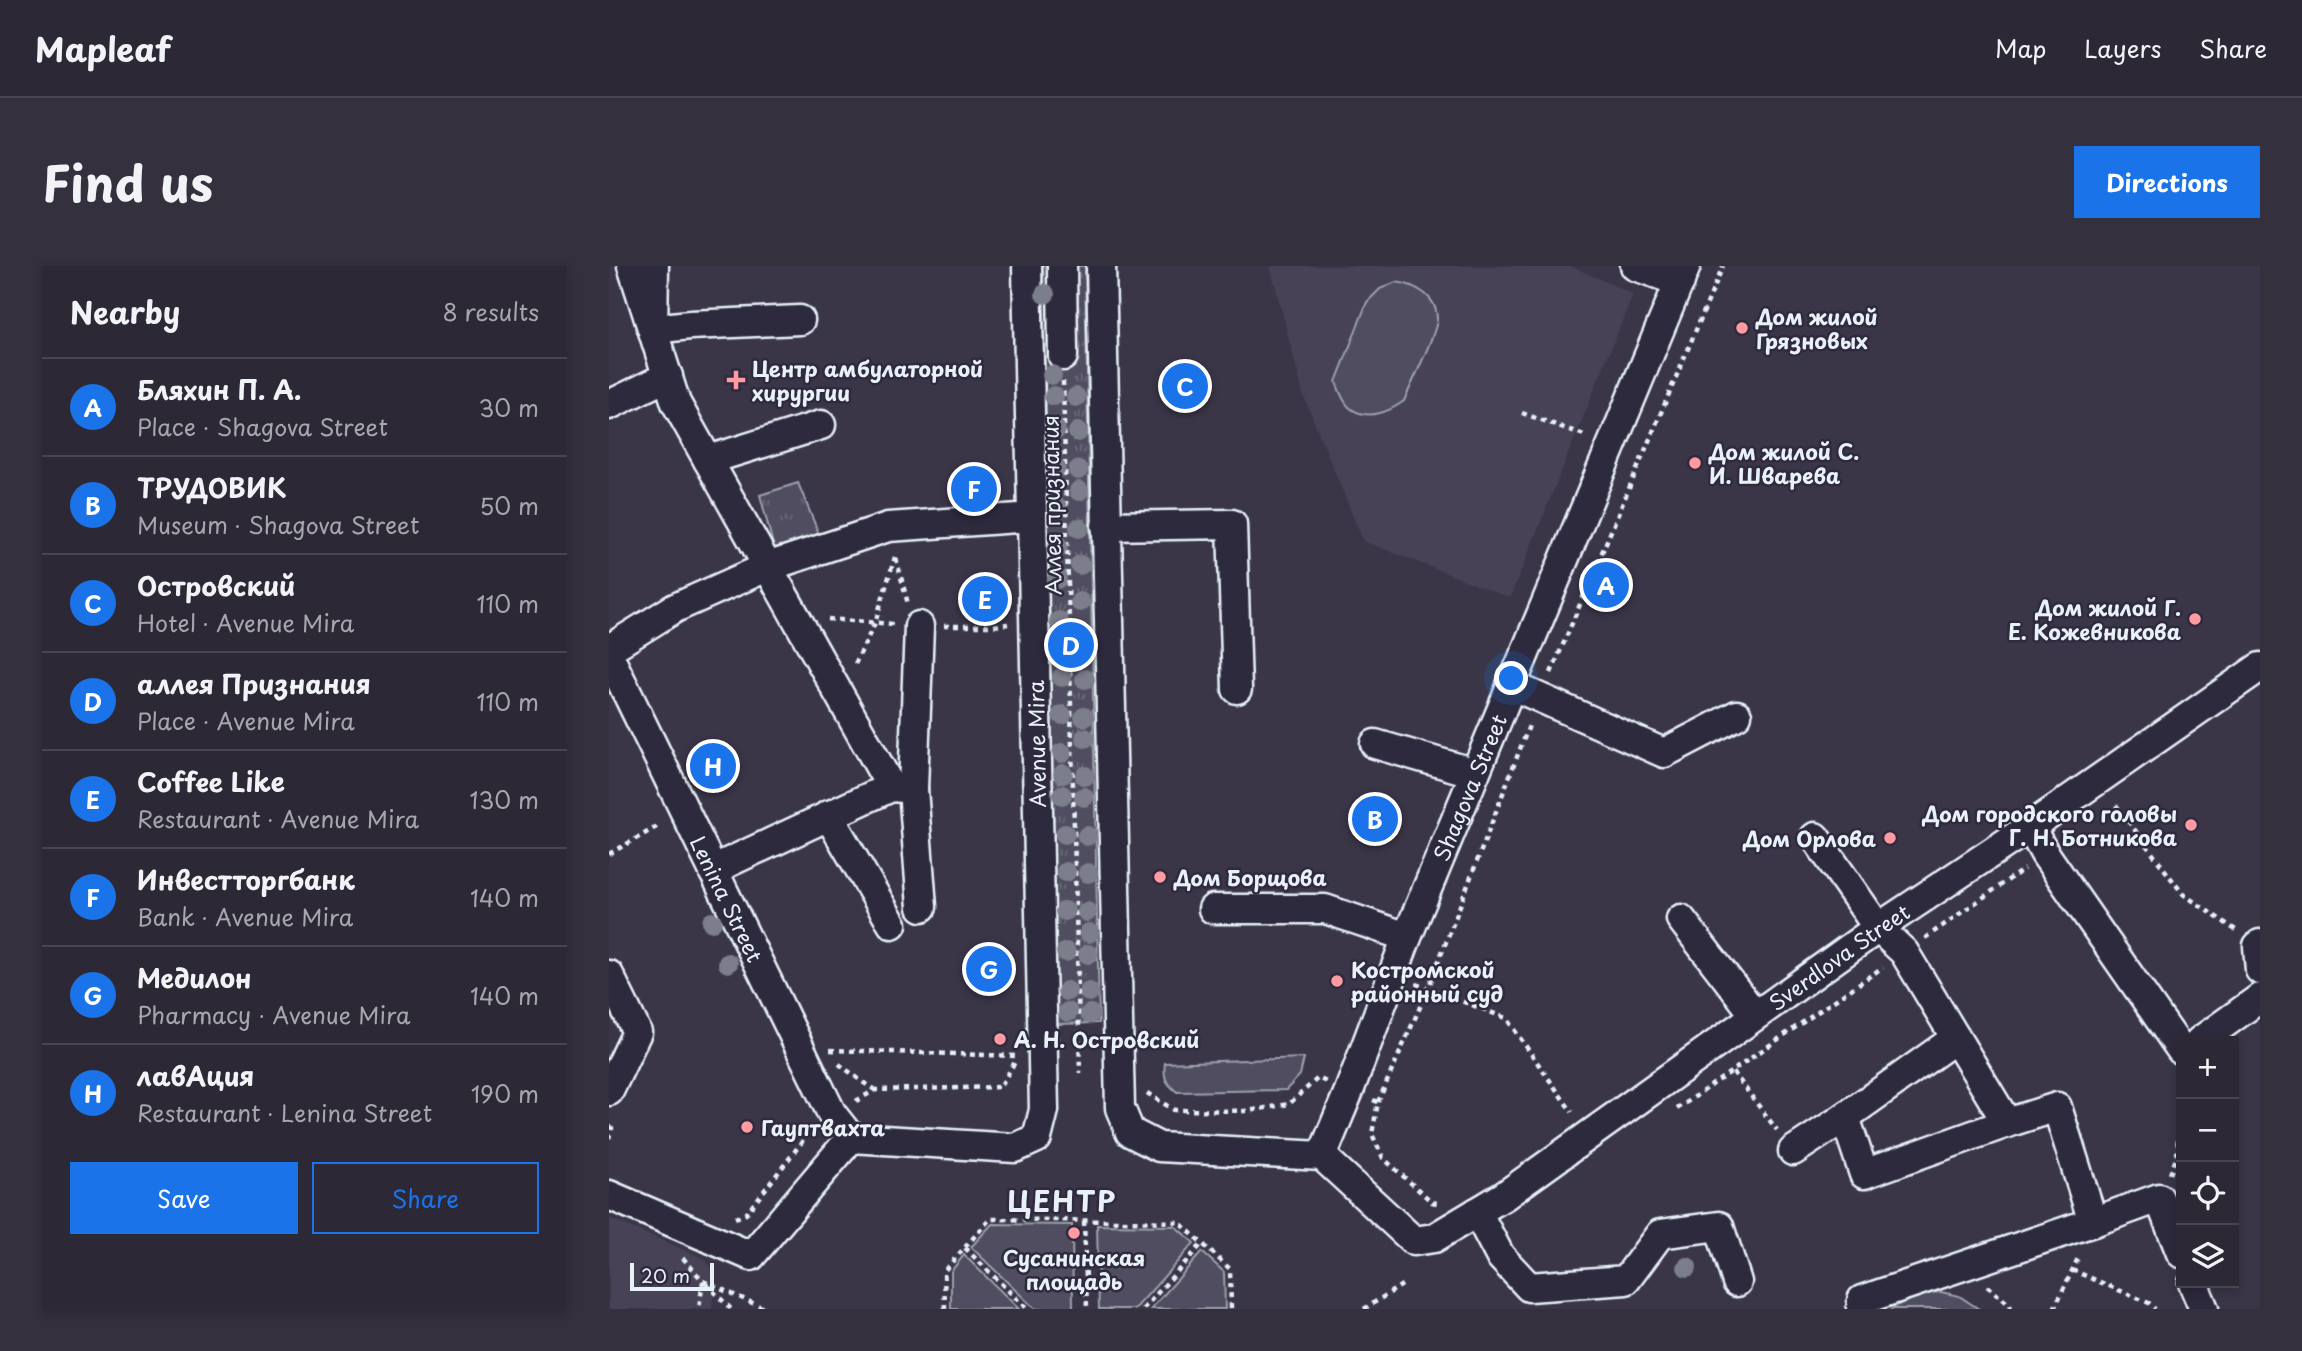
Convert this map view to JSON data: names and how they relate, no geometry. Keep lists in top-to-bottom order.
{
  "streets": {
    "street": [
      "Avenue Mira",
      "Shagova Street",
      "Lenina Street",
      "Sverdlova Street"
    ],
    "path": ["Аллея признания"]
  },
  "crossings": [
    ["Avenue Mira", "Lenina Street"],
    ["Shagova Street", "Sverdlova Street"]
  ],
  "districts": ["ЦЕНТР"],
  "places": {
    "other": [
      "Дом жилой Грязновых",
      "Дом жилой С. И. Шварева",
      "Дом жилой Г. Е. Кожевникова",
      "Дом городского головы Г. Н. Ботникова",
      "Дом Орлова",
      "Дом Борщова",
      "Костромской районный суд",
      "А. Н. Островский",
      "Гауптвахта",
      "Сусанинская площадь"
    ],
    "health": ["Центр амбулаторной хирургии"]
  },
  "scale_bar": "20 m",
  "page": {
    "header": "Mapleaf",
    "nav": ["Map", "Layers", "Share"],
    "title": "Find us",
    "buttons": [
      "Directions",
      ["Save", "Share"]
    ],
    "heading": ["Nearby", "8 results"],
    "list": [
      {
        "mark": "A",
        "name": "Бляхин П. А.",
        "note": "Place · Shagova Street",
        "value": "30 m"
      },
      {
        "mark": "B",
        "name": "ТРУДОВИК",
        "note": "Museum · Shagova Street",
        "value": "50 m"
      },
      {
        "mark": "C",
        "name": "Островский",
        "note": "Hotel · Avenue Mira",
        "value": "110 m"
      },
      {
        "mark": "D",
        "name": "аллея Признания",
        "note": "Place · Avenue Mira",
        "value": "110 m"
      },
      {
        "mark": "E",
        "name": "Coffee Like",
        "note": "Restaurant · Avenue Mira",
        "value": "130 m"
      },
      {
        "mark": "F",
        "name": "Инвестторгбанк",
        "note": "Bank · Avenue Mira",
        "value": "140 m"
      },
      {
        "mark": "G",
        "name": "Медилон",
        "note": "Pharmacy · Avenue Mira",
        "value": "140 m"
      },
      {
        "mark": "H",
        "name": "лавАция",
        "note": "Restaurant · Lenina Street",
        "value": "190 m"
      }
    ],
    "pins": [
      "C",
      "F",
      "A",
      "E",
      "D",
      "H",
      "B",
      "G"
    ],
    "map_buttons": ["+", "−"],
    "scale": "20 m"
  }
}
